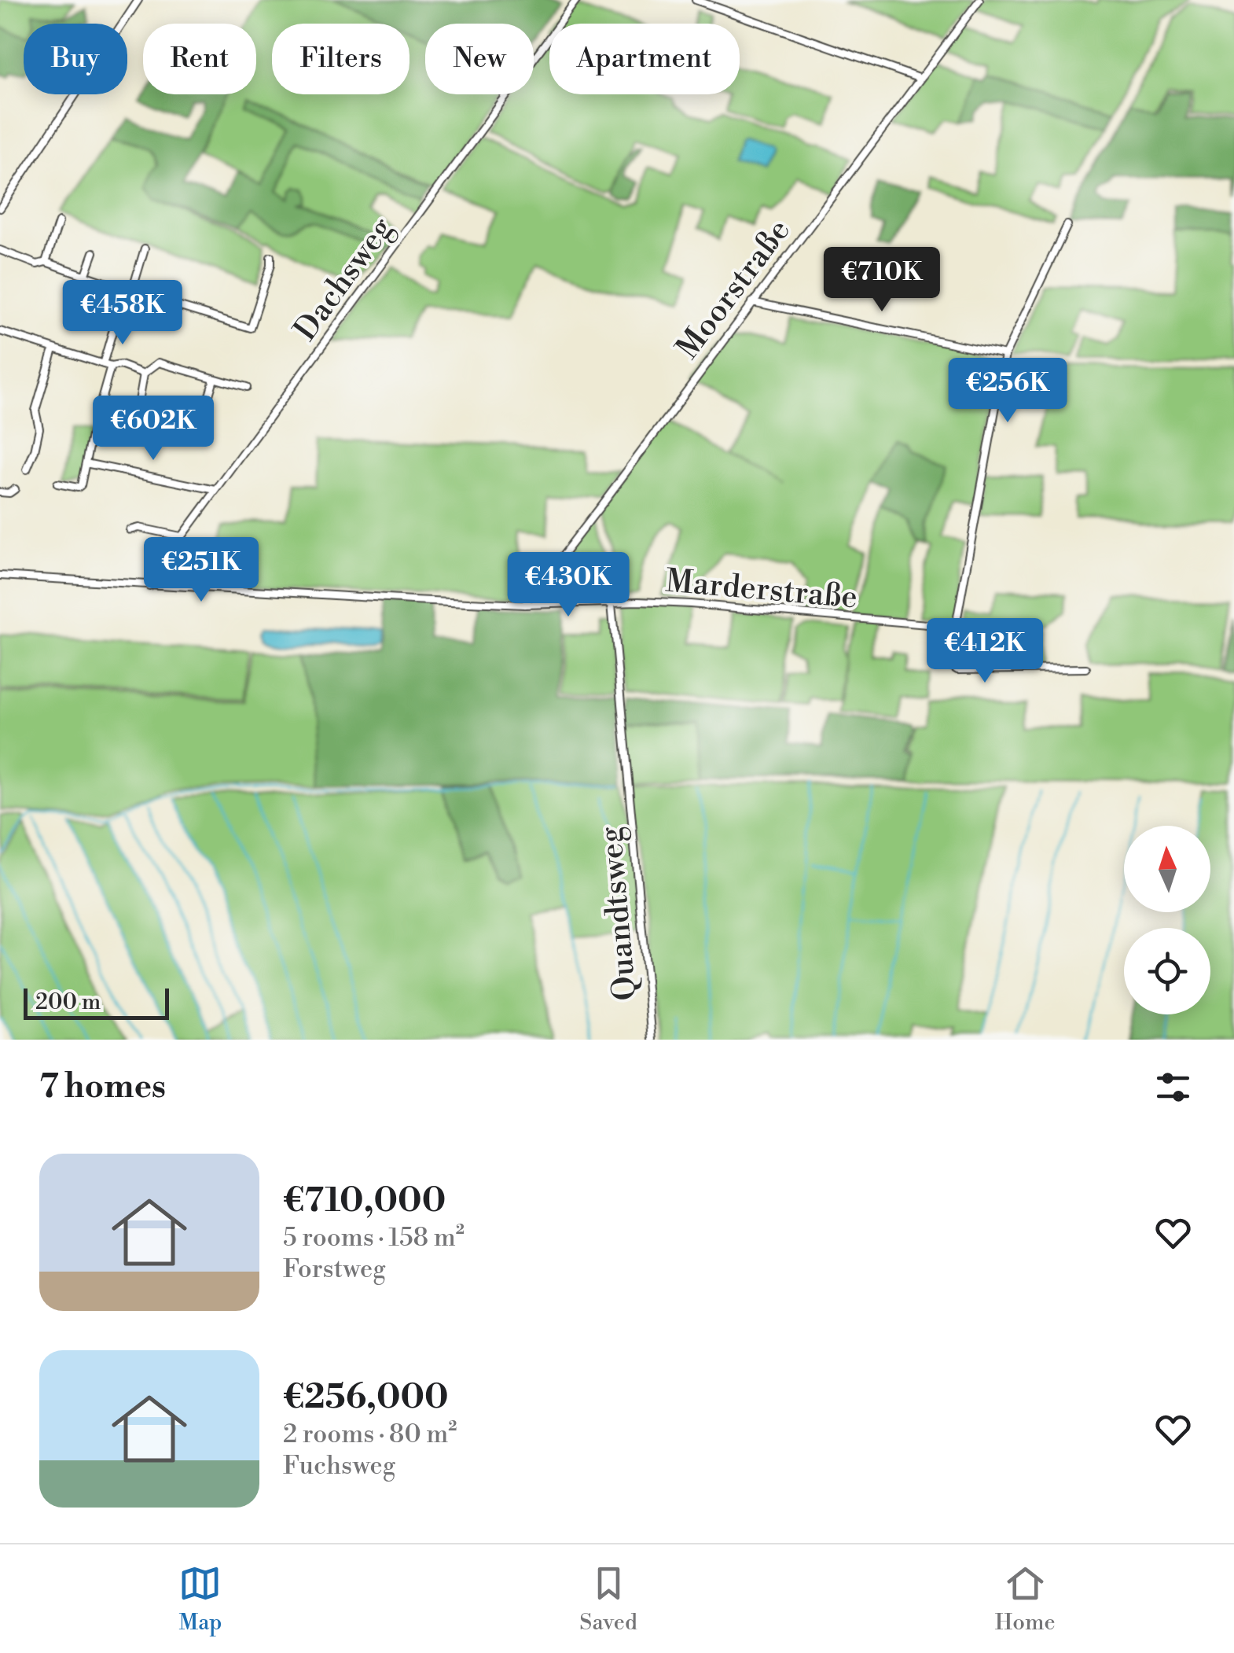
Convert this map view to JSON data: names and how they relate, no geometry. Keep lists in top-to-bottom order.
{
  "streets": {
    "street": [
      "Dachsweg",
      "Moorstraße",
      "Marderstraße",
      "Quandtsweg"
    ]
  },
  "crossings": [
    ["Dachsweg", "Marderstraße"],
    ["Moorstraße", "Marderstraße"],
    ["Marderstraße", "Quandtsweg"]
  ],
  "scale_bar": "200 m",
  "north": "top",
  "page": {
    "chip": [
      "Buy",
      "Rent",
      "Filters",
      "New",
      "Apartment"
    ],
    "price": [
      "€710K",
      "€458K",
      "€256K",
      "€602K",
      "€251K",
      "€430K",
      "€412K"
    ],
    "scale": "200 m",
    "heading": "7 homes",
    "list": [
      {
        "name": "€710,000",
        "note": "5 rooms · 158 m² · Forstweg"
      },
      {
        "name": "€256,000",
        "note": "2 rooms · 80 m² · Fuchsweg"
      }
    ],
    "tabs": ["Map", "Saved", "Home"]
  }
}
